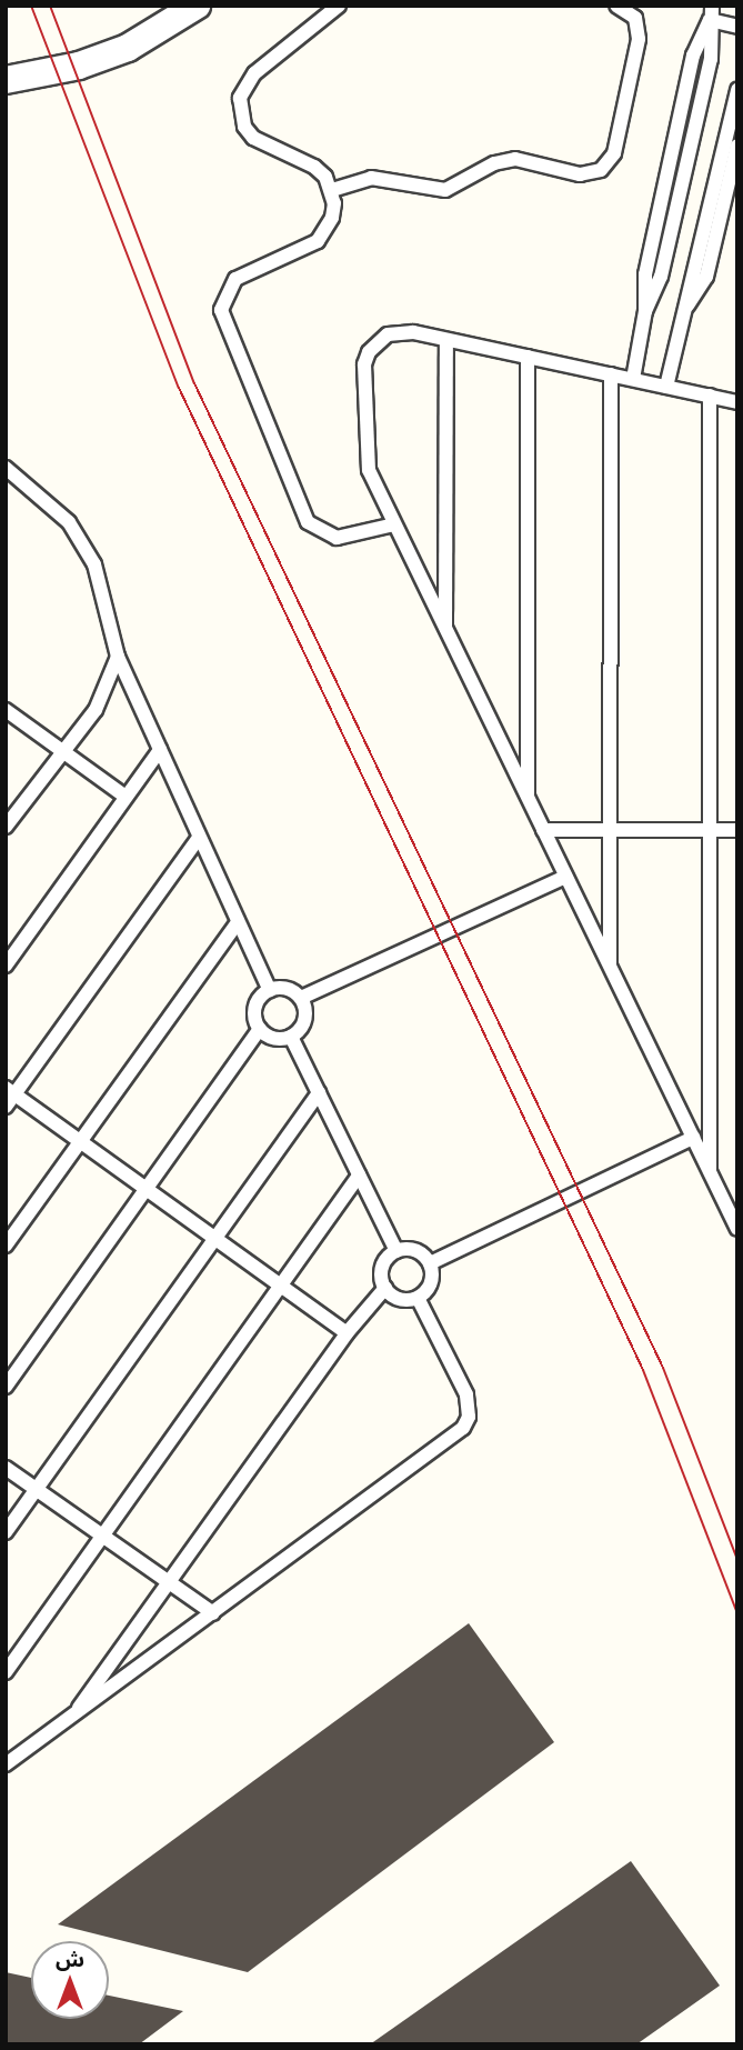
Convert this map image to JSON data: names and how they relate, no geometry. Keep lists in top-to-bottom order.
{
  "north": "top"
}
